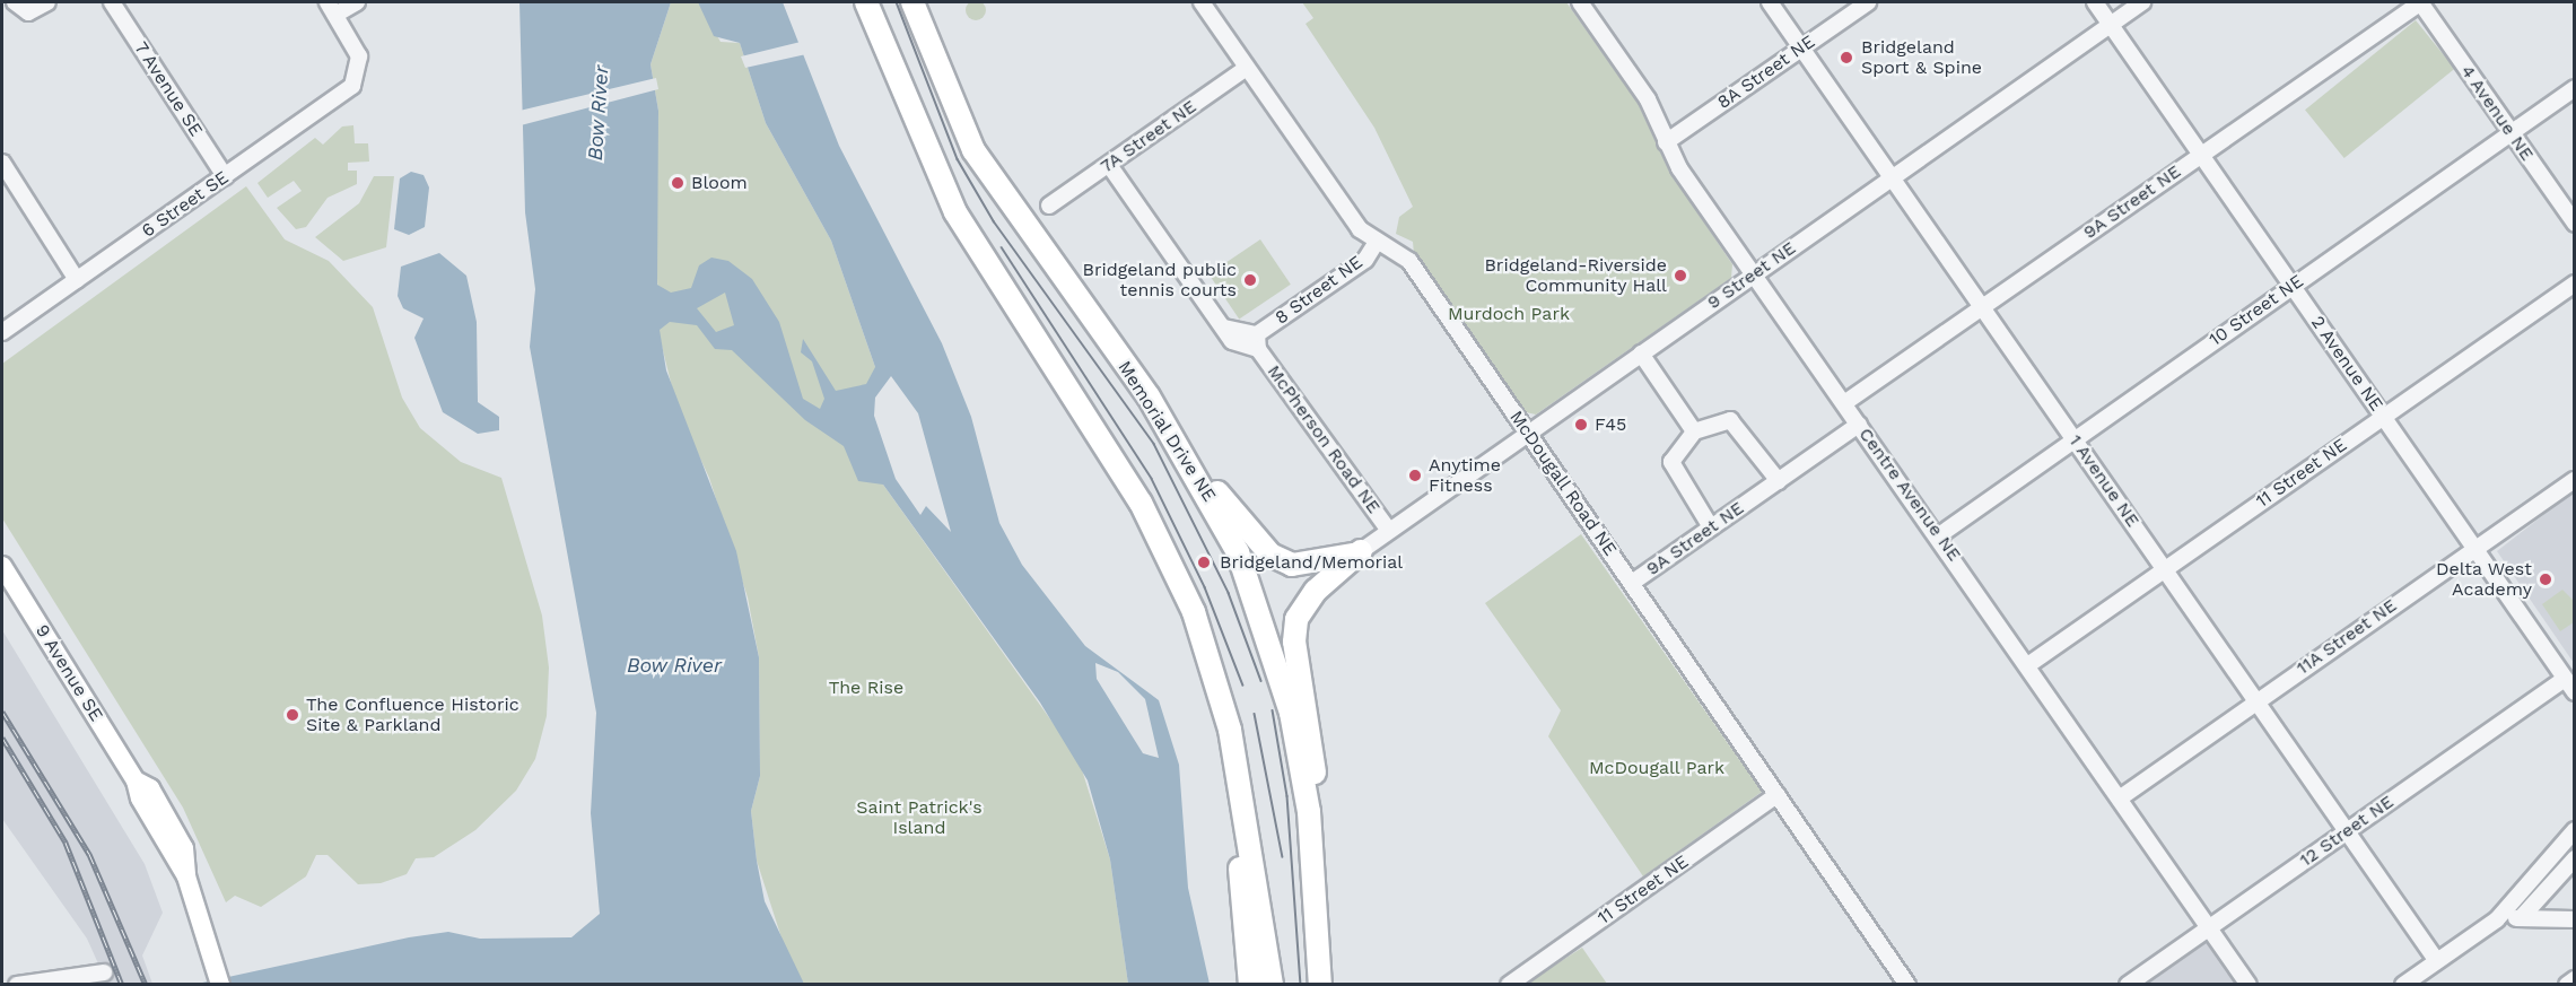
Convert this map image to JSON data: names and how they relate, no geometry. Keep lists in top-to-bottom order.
{
  "streets": {
    "highway": ["Memorial Drive NE"],
    "main road": ["9 Avenue SE"],
    "street": [
      "8A Street NE",
      "7 Avenue SE",
      "4 Avenue NE",
      "7A Street NE",
      "9A Street NE",
      "6 Street SE",
      "9 Street NE",
      "8 Street NE",
      "10 Street NE",
      "2 Avenue NE",
      "McPherson Road NE",
      "11 Street NE",
      "1 Avenue NE",
      "McDougall Road NE",
      "Centre Avenue NE",
      "11A Street NE",
      "12 Street NE"
    ]
  },
  "crossings": [
    ["8A Street NE", "1 Avenue NE"],
    ["8A Street NE", "Centre Avenue NE"],
    ["7 Avenue SE", "6 Street SE"],
    ["4 Avenue NE", "9A Street NE"],
    ["4 Avenue NE", "10 Street NE"],
    ["7A Street NE", "McDougall Road NE"],
    ["9A Street NE", "2 Avenue NE"],
    ["9A Street NE", "1 Avenue NE"],
    ["9A Street NE", "McDougall Road NE"],
    ["9A Street NE", "Centre Avenue NE"],
    ["9 Street NE", "2 Avenue NE"],
    ["9 Street NE", "McPherson Road NE"],
    ["9 Street NE", "1 Avenue NE"],
    ["9 Street NE", "McDougall Road NE"],
    ["9 Street NE", "Centre Avenue NE"],
    ["8 Street NE", "McPherson Road NE"],
    ["8 Street NE", "McDougall Road NE"],
    ["10 Street NE", "2 Avenue NE"],
    ["10 Street NE", "1 Avenue NE"],
    ["10 Street NE", "Centre Avenue NE"],
    ["2 Avenue NE", "11 Street NE"],
    ["2 Avenue NE", "11A Street NE"],
    ["2 Avenue NE", "12 Street NE"],
    ["11 Street NE", "1 Avenue NE"],
    ["11 Street NE", "McDougall Road NE"],
    ["11 Street NE", "Centre Avenue NE"],
    ["1 Avenue NE", "11A Street NE"],
    ["1 Avenue NE", "12 Street NE"],
    ["Centre Avenue NE", "11A Street NE"],
    ["Centre Avenue NE", "12 Street NE"]
  ],
  "water": ["Bow River"],
  "parks": [
    "Murdoch Park",
    "The Rise",
    "McDougall Park",
    "Saint Patrick's Island"
  ],
  "places": [
    "Bridgeland Sport & Spine",
    "Bloom",
    "Bridgeland-Riverside Community Hall",
    "Bridgeland public tennis courts",
    "F45",
    "Anytime Fitness",
    "Bridgeland/Memorial",
    "Delta West Academy",
    "The Confluence Historic Site & Parkland"
  ]
}
